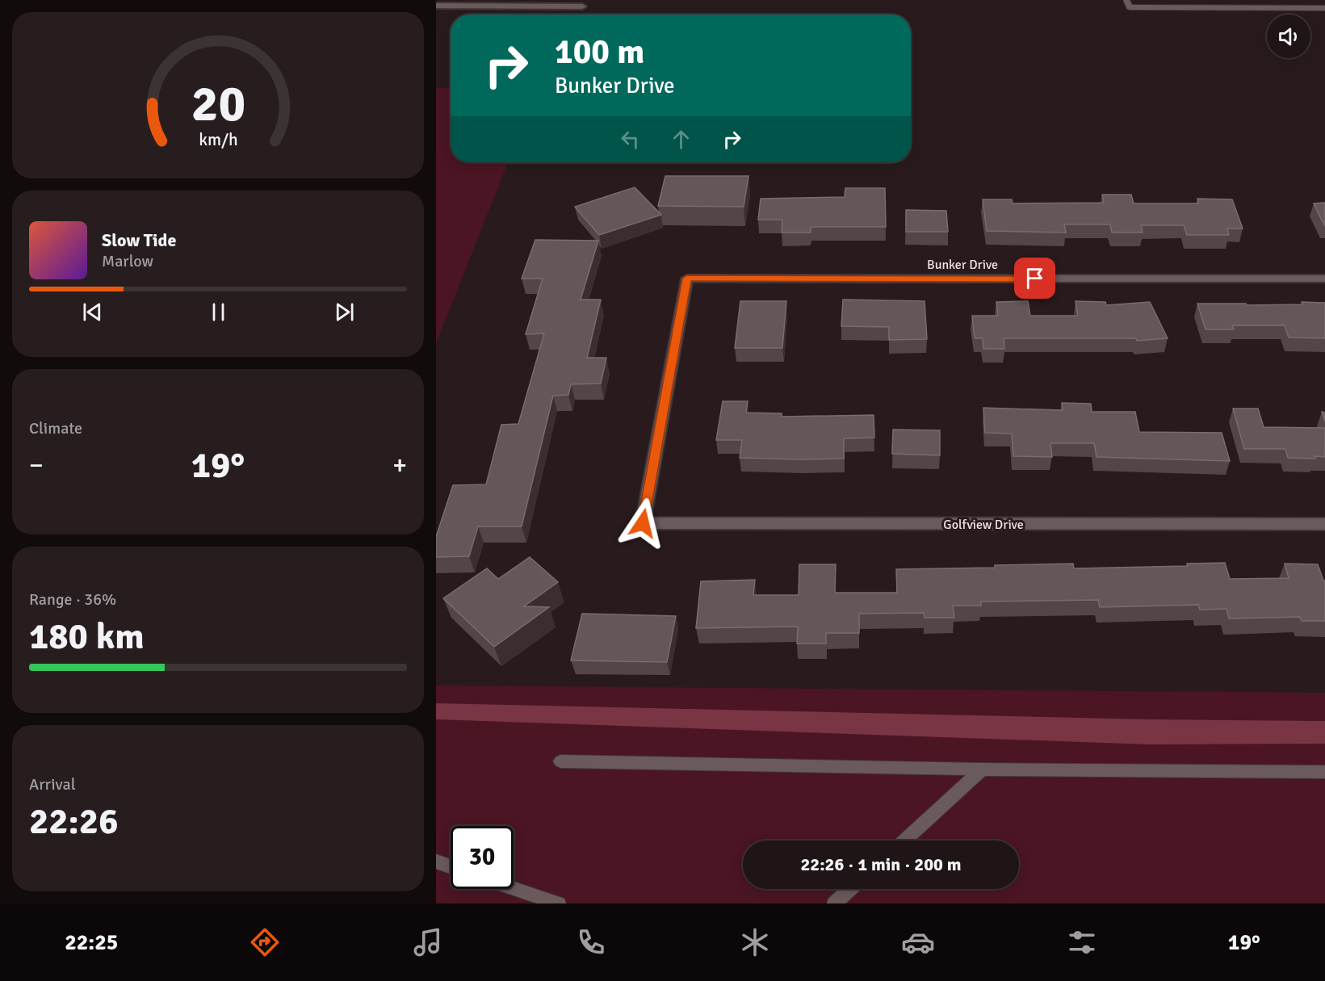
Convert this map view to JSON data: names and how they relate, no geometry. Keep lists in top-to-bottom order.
{
  "streets": {
    "street": ["Bunker Drive", "Golfview Drive"]
  },
  "crossings": [
    ["Bunker Drive", "Golfview Drive"]
  ],
  "page": {
    "turn": ["100 m", "Bunker Drive"],
    "song": ["Slow Tide", "Marlow"],
    "tile": [
      "Climate",
      ["Range · 36%", "180 km"],
      ["Arrival", "22:26"]
    ],
    "heat": ["−", "19°", "+"],
    "limit": "30",
    "trip": "22:26 · 1 min · 200 m",
    "tabs": ["22:25", "19°"],
    "gauge": ["20", "km/h"]
  }
}
